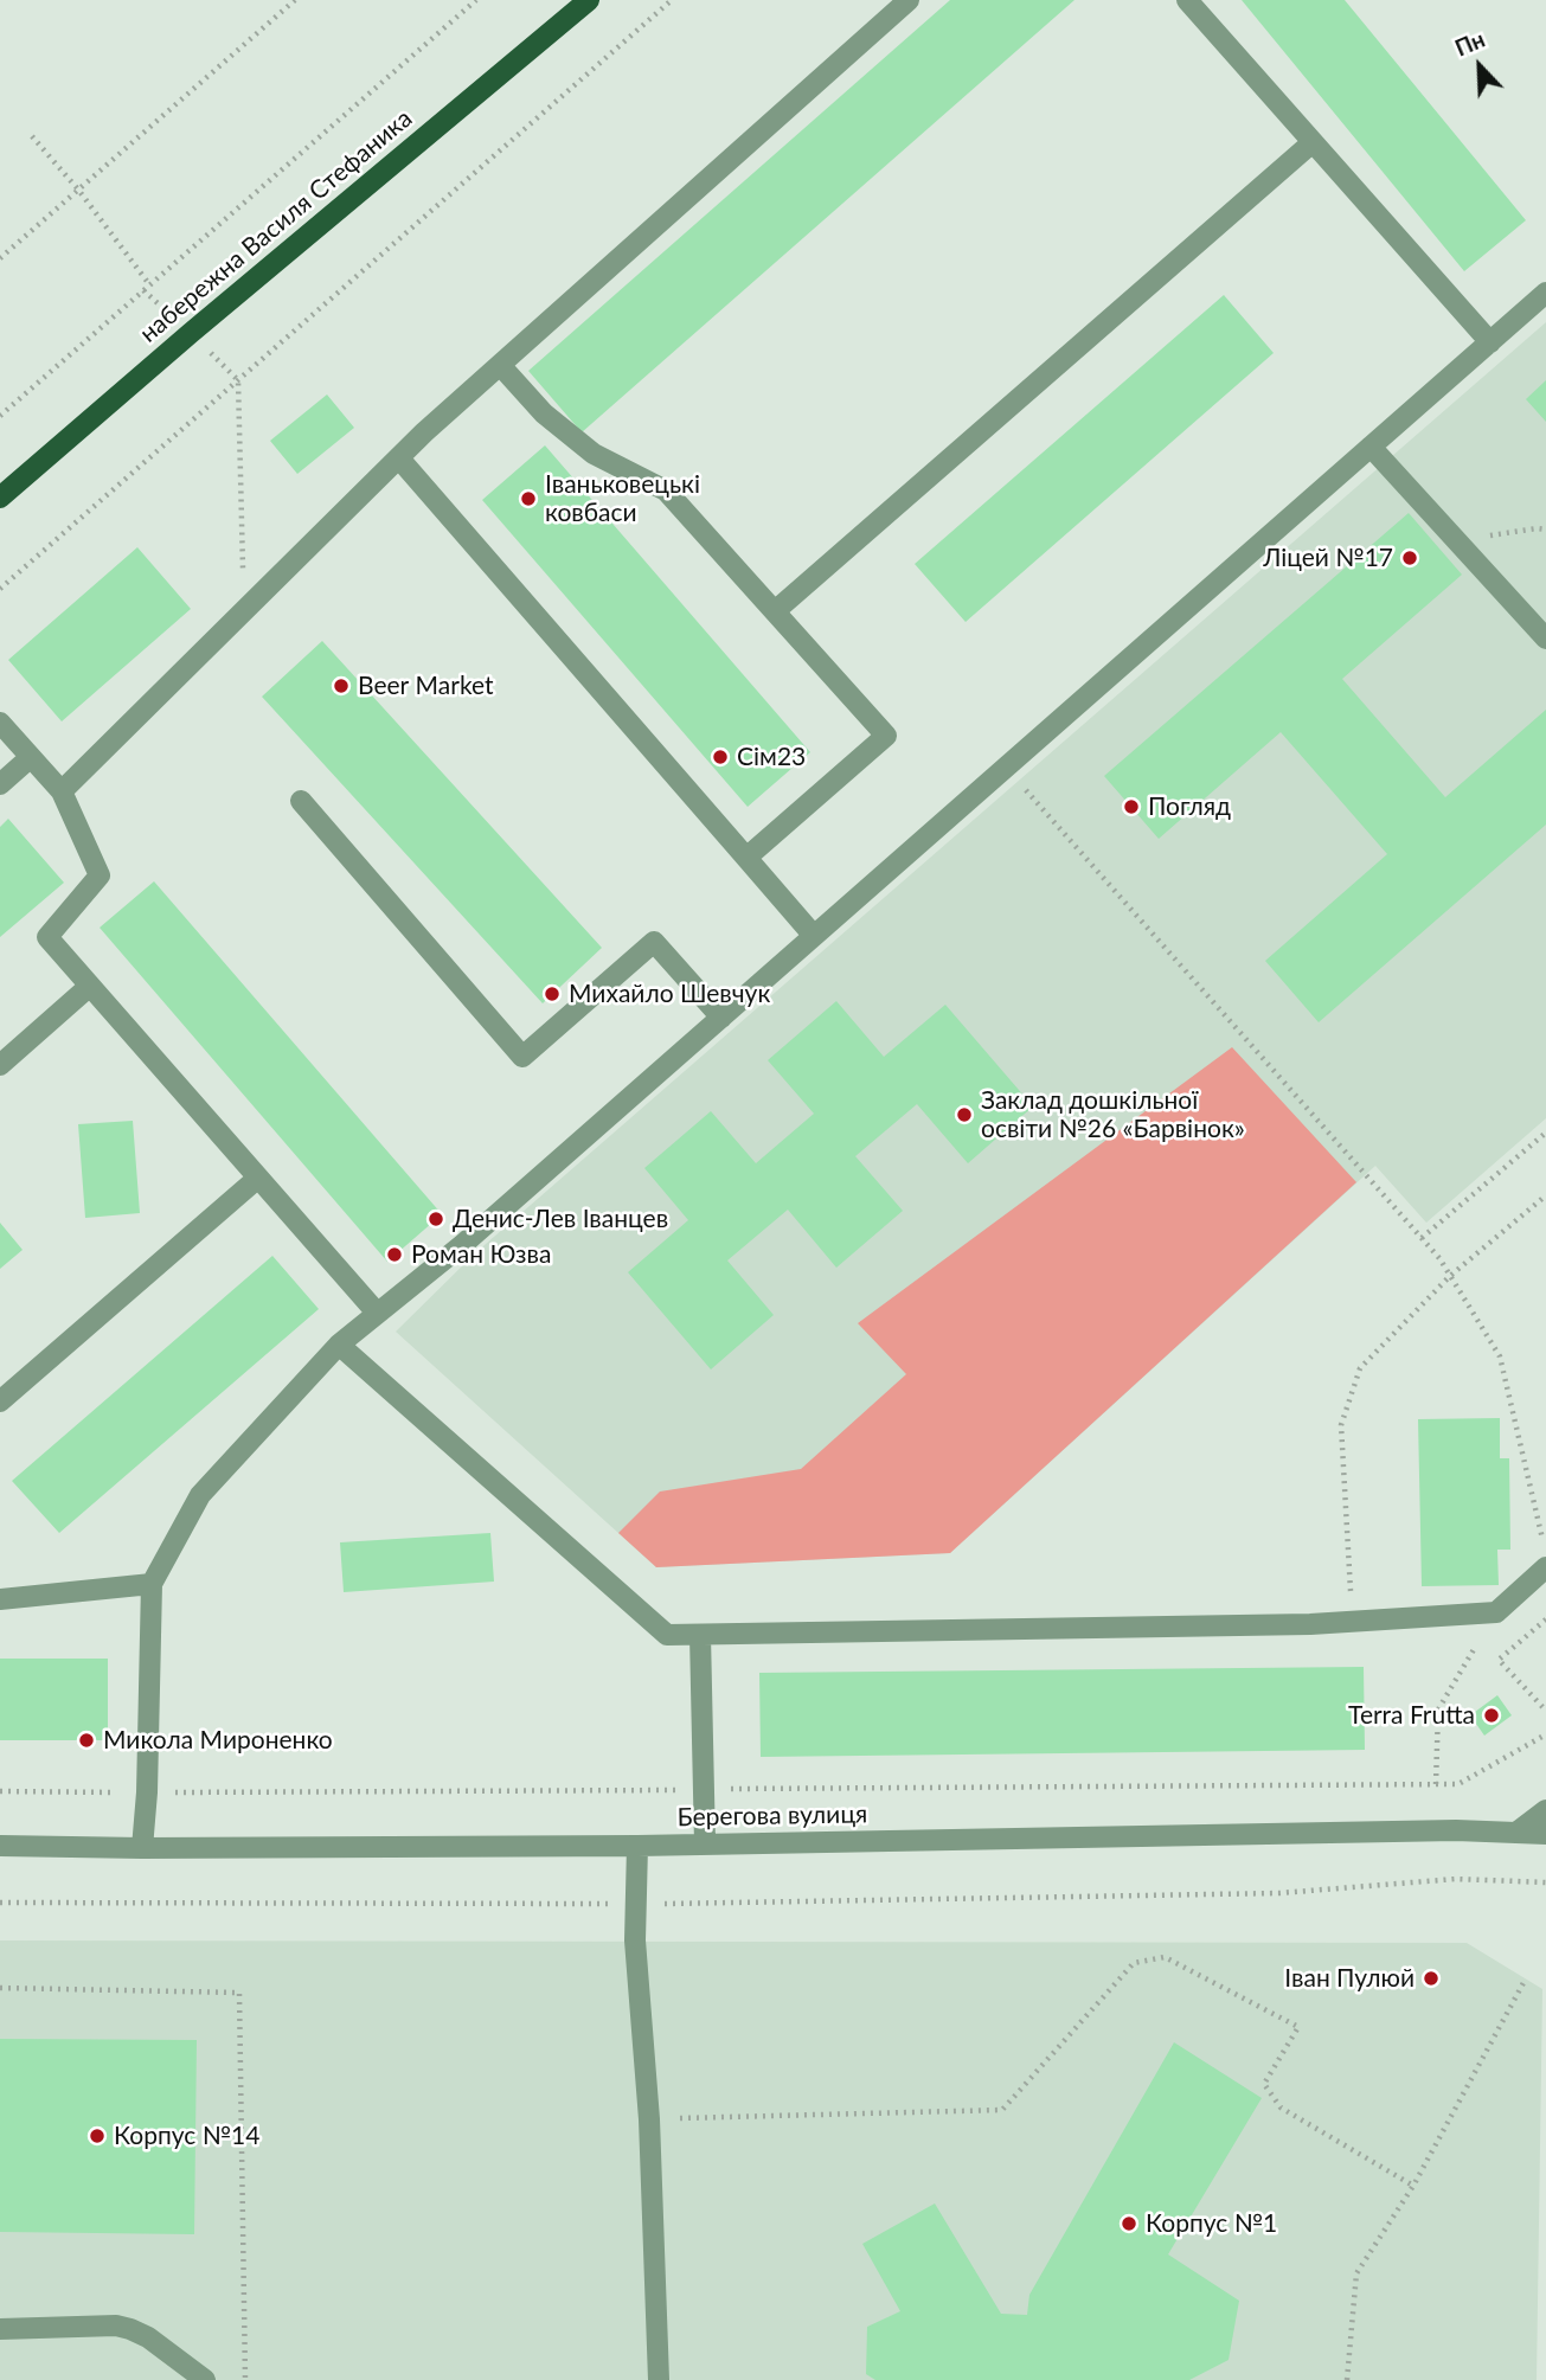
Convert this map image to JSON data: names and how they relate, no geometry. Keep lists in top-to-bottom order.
{
  "streets": {
    "main road": ["набережна Василя Стефаника"],
    "street": ["Берегова вулиця"]
  },
  "places": [
    "Іваньковецькі ковбаси",
    "Ліцей №17",
    "Beer Market",
    "Сім23",
    "Погляд",
    "Михайло Шевчук",
    "Заклад дошкільної освіти №26 «Барвінок»",
    "Денис-Лев Іванцев",
    "Роман Юзва",
    "Terra Frutta",
    "Микола Мироненко",
    "Іван Пулюй",
    "Корпус №14",
    "Корпус №1"
  ],
  "north": "top left"
}
